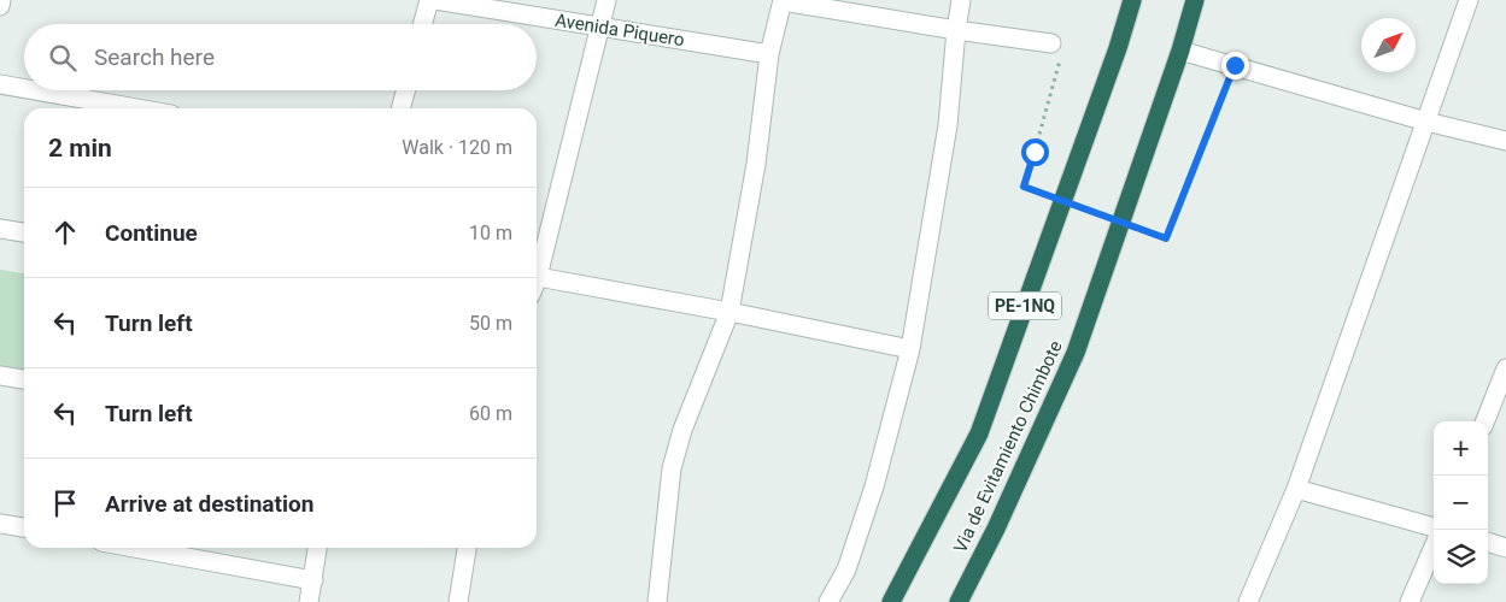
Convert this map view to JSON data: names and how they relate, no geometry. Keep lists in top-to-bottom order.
{
  "streets": {
    "highway": ["PE-1NQ", "Via de Evitamiento Chimbote"],
    "street": ["Avenida Piquero"]
  },
  "north": "top right",
  "page": {
    "search": "Search here",
    "heading": ["2 min", "Walk · 120 m"],
    "list": [
      ["Continue", "10 m"],
      ["Turn left", "50 m"],
      ["Turn left", "60 m"],
      "Arrive at destination"
    ],
    "map_buttons": ["+", "−"]
  }
}
